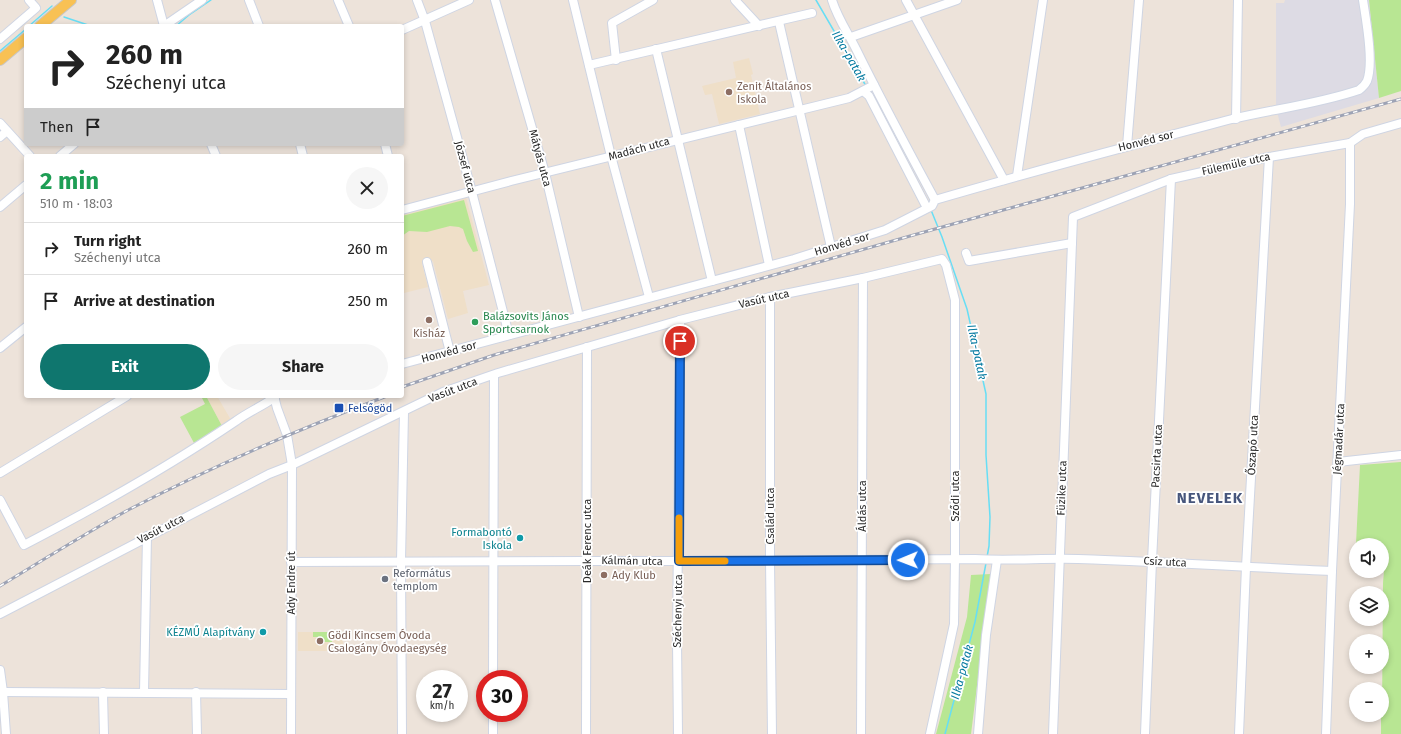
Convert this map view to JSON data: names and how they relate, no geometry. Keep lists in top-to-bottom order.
{
  "streets": {
    "street": [
      "Honvéd sor",
      "Madách utca",
      "Mátyás utca",
      "Fülemüle utca",
      "József utca",
      "Vasút utca",
      "Jégmadár utca",
      "Őszapó utca",
      "Pacsirta utca",
      "Füzike utca",
      "Sződi utca",
      "Áldás utca",
      "Család utca",
      "Deák Ferenc utca",
      "Kálmán utca",
      "Csíz utca",
      "Ady Endre út",
      "Széchenyi utca"
    ]
  },
  "crossings": [
    ["Honvéd sor", "Mátyás utca"],
    ["Honvéd sor", "József utca"],
    ["Madách utca", "Mátyás utca"],
    ["Madách utca", "József utca"],
    ["Fülemüle utca", "Jégmadár utca"],
    ["Fülemüle utca", "Őszapó utca"],
    ["Fülemüle utca", "Pacsirta utca"],
    ["Fülemüle utca", "Füzike utca"],
    ["Vasút utca", "Sződi utca"],
    ["Vasút utca", "Áldás utca"],
    ["Vasút utca", "Család utca"],
    ["Vasút utca", "Deák Ferenc utca"],
    ["Vasút utca", "Ady Endre út"],
    ["Vasút utca", "Széchenyi utca"],
    ["Jégmadár utca", "Csíz utca"],
    ["Őszapó utca", "Csíz utca"],
    ["Pacsirta utca", "Csíz utca"],
    ["Füzike utca", "Csíz utca"],
    ["Sződi utca", "Kálmán utca"],
    ["Áldás utca", "Kálmán utca"],
    ["Család utca", "Kálmán utca"],
    ["Deák Ferenc utca", "Kálmán utca"],
    ["Kálmán utca", "Csíz utca"],
    ["Kálmán utca", "Ady Endre út"],
    ["Kálmán utca", "Széchenyi utca"]
  ],
  "districts": ["NEVELEK"],
  "water": ["Ilka-patak"],
  "places": {
    "other": [
      "Zenit Általános Iskola",
      "Kisház",
      "Balázsovits János Sportcsarnok",
      "Formabontó Iskola",
      "Ady Klub",
      "Református templom",
      "KÉZMŰ Alapítvány",
      "Gödi Kincsem Óvoda Csalogány Óvodaegység"
    ],
    "transit": ["Felsőgöd"]
  },
  "page": {
    "turn": ["260 m", "Széchenyi utca"],
    "then": "Then",
    "heading": ["2 min", "510 m · 18:03"],
    "list": [
      {
        "name": "Turn right",
        "note": "Széchenyi utca",
        "value": "260 m"
      },
      {
        "name": "Arrive at destination",
        "value": "250 m"
      }
    ],
    "buttons": ["Exit", "Share"],
    "map_buttons": ["+", "−"],
    "speed": "27 km/h",
    "limit": "30"
  }
}
